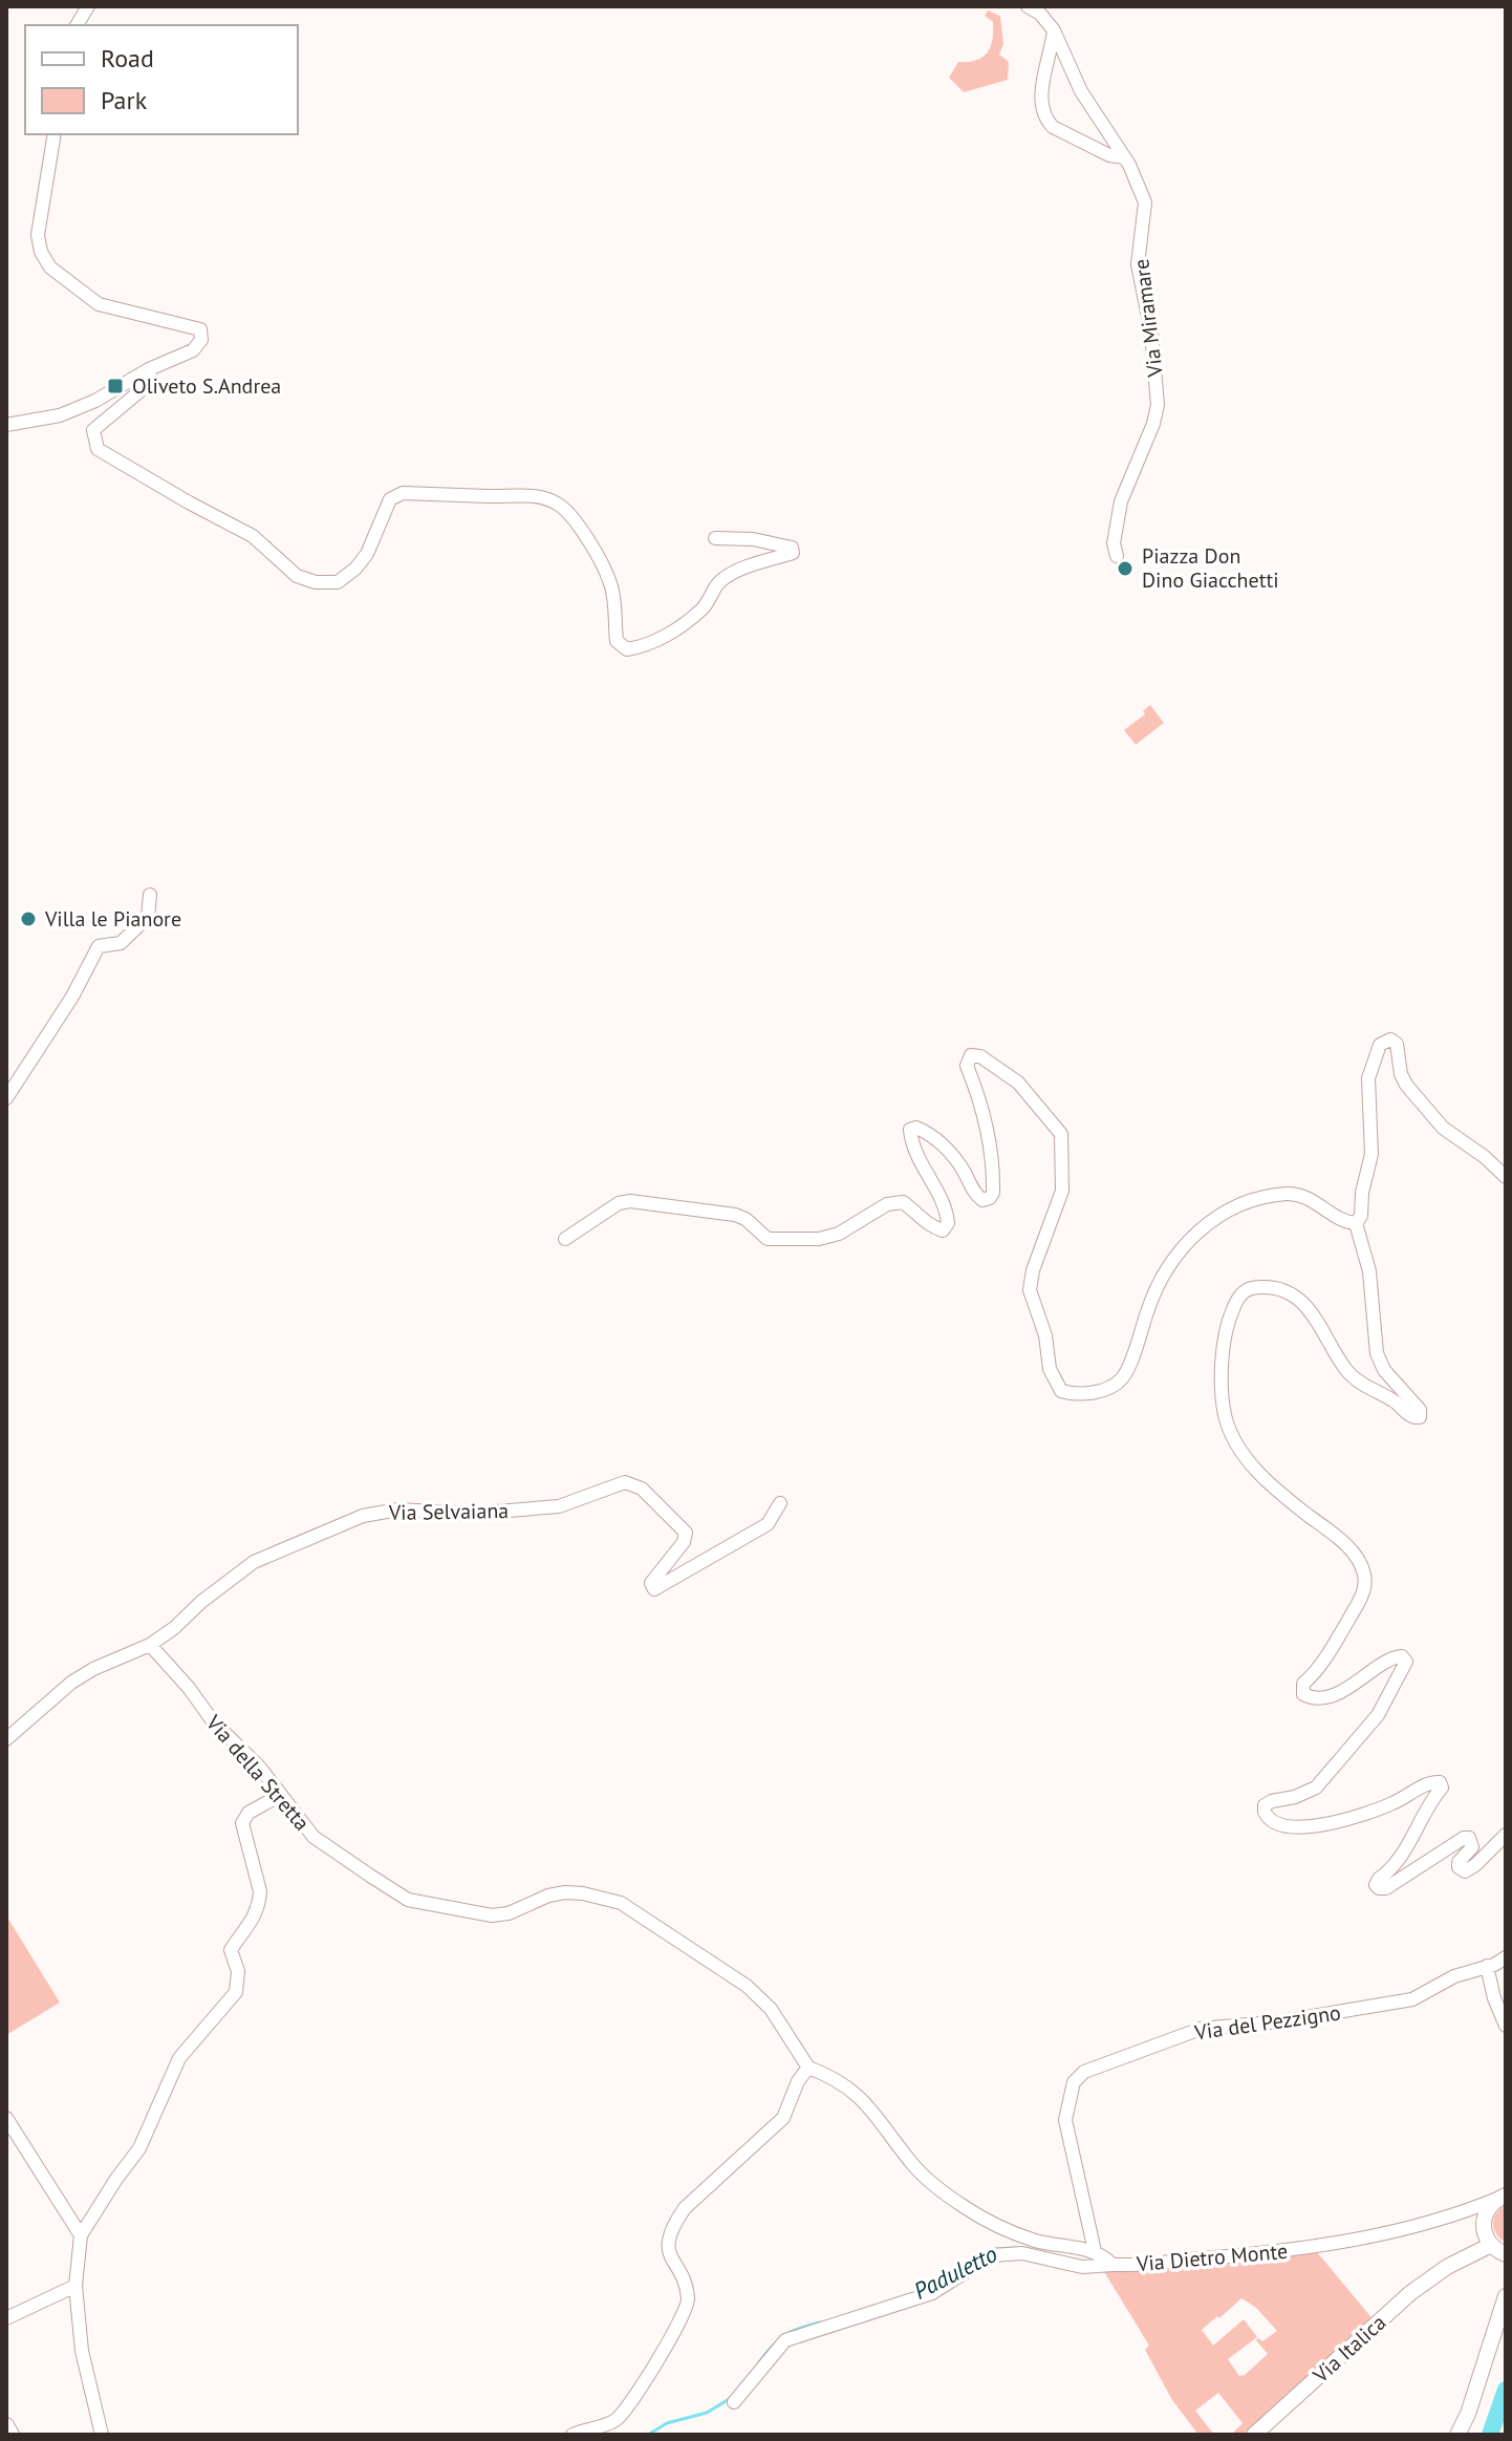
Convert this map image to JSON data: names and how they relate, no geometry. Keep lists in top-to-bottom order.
{
  "streets": {
    "main road": ["Via Italica"],
    "street": [
      "Via Miramare",
      "Via Selvaiana",
      "Via della Stretta",
      "Via del Pezzigno",
      "Via Dietro Monte"
    ]
  },
  "crossings": [
    ["Via Selvaiana", "Via della Stretta"],
    ["Via della Stretta", "Via Dietro Monte"],
    ["Via del Pezzigno", "Via Dietro Monte"],
    ["Via Dietro Monte", "Via Italica"]
  ],
  "water": ["Paduletto"],
  "places": {
    "transit": ["Oliveto S.Andrea"],
    "other": ["Piazza Don Dino Giacchetti", "Villa le Pianore"]
  },
  "legend": ["Road", "Park"]
}
